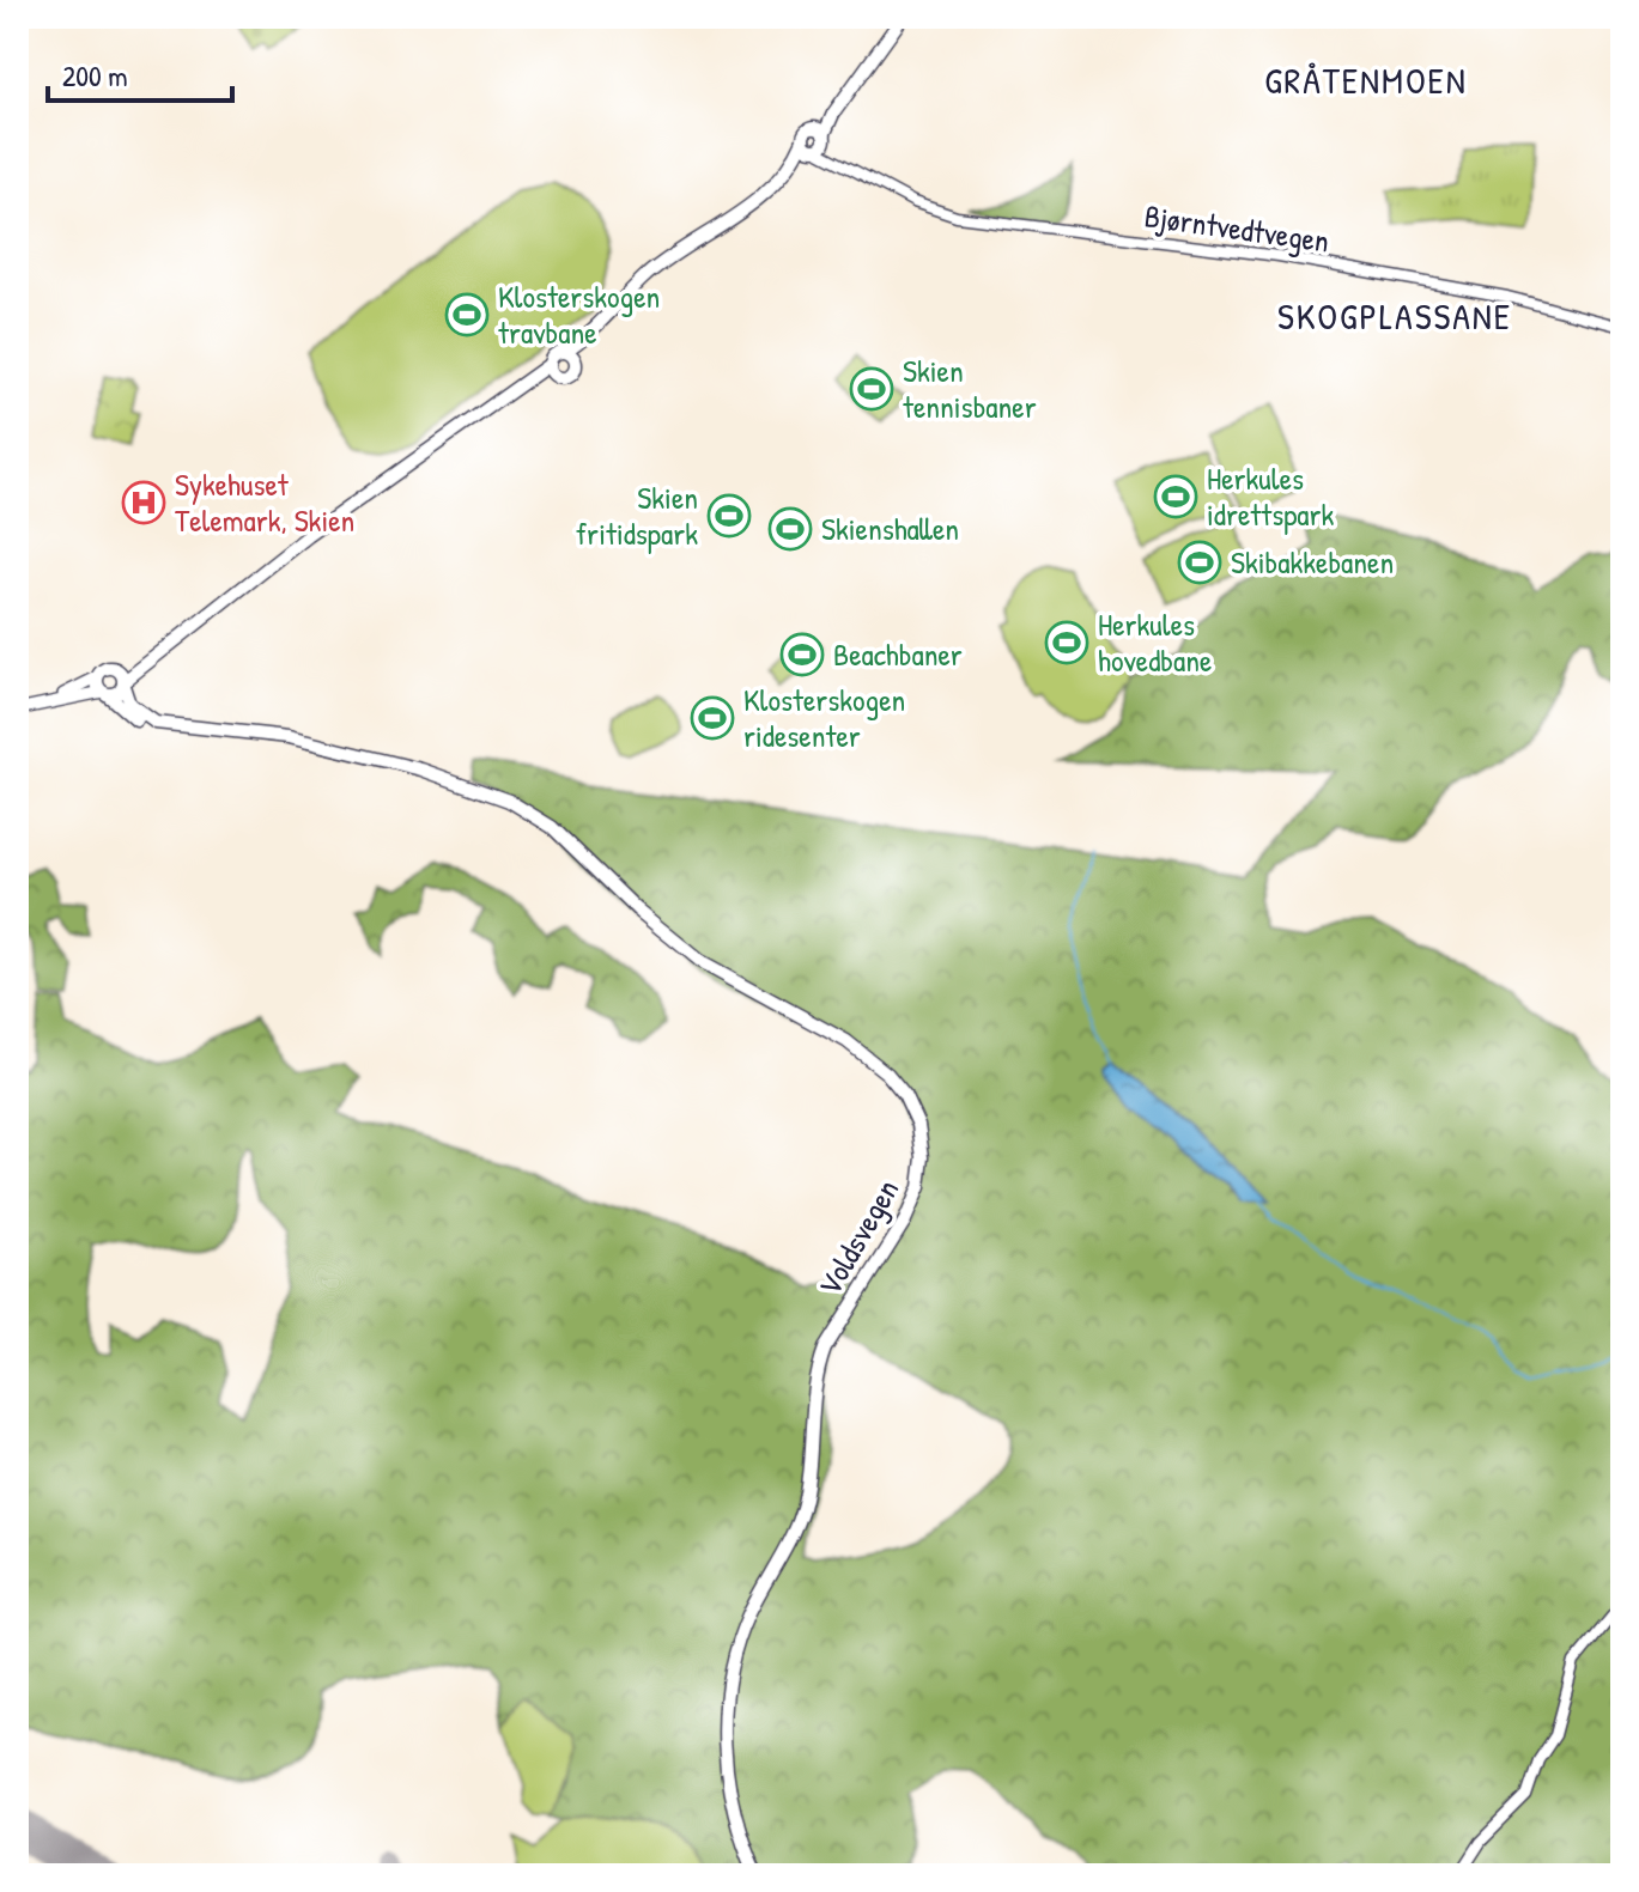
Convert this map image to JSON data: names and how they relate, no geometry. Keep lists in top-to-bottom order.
{
  "streets": {
    "highway": ["Voldsvegen"],
    "main road": ["Bjørntvedtvegen"]
  },
  "districts": ["GRÅTENMOEN", "SKOGPLASSANE"],
  "places": {
    "sports": [
      "Klosterskogen travbane",
      "Skien tennisbaner",
      "Herkules idrettspark",
      "Skien fritidspark",
      "Skienshallen",
      "Skibakkebanen",
      "Herkules hovedbane",
      "Beachbaner",
      "Klosterskogen ridesenter"
    ],
    "hospital": ["Sykehuset Telemark, Skien"]
  },
  "scale_bar": "200 m"
}
